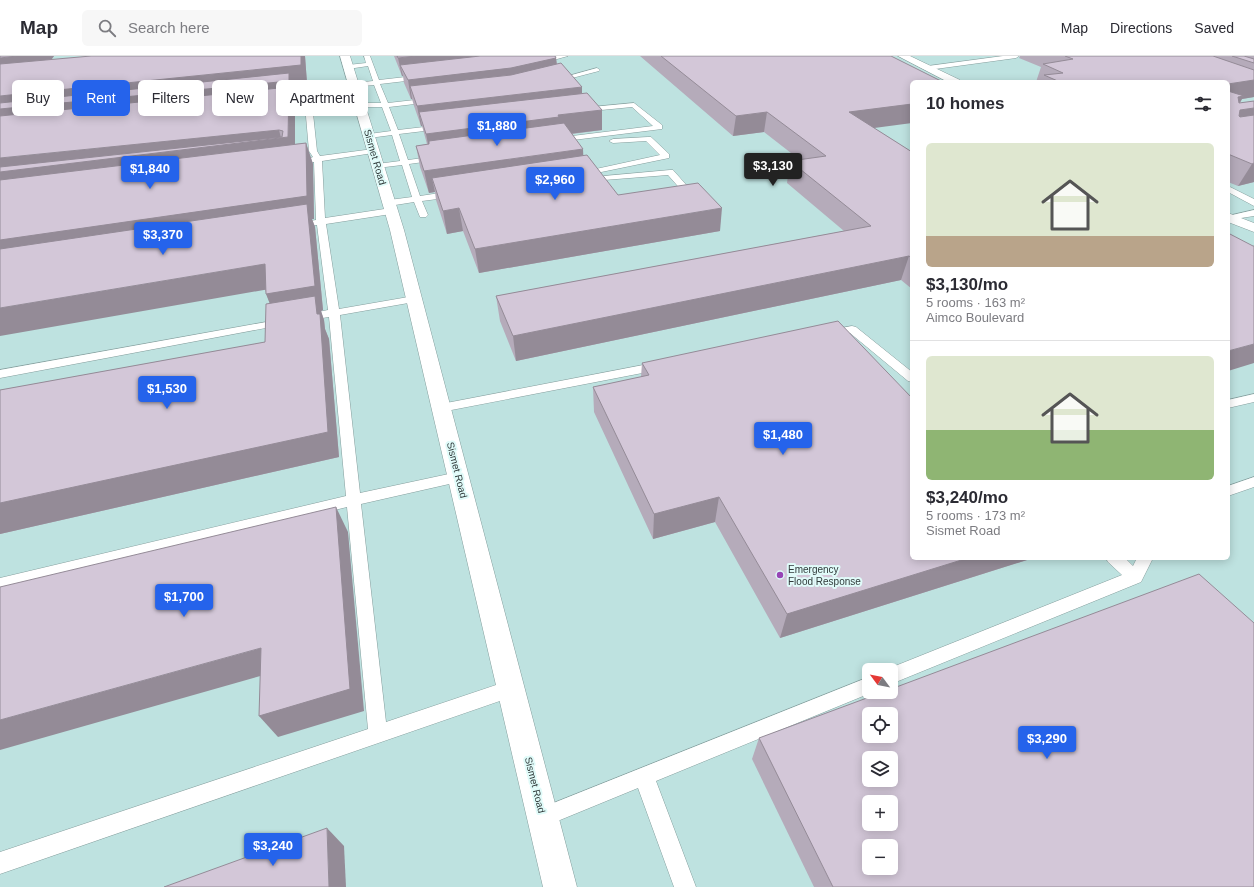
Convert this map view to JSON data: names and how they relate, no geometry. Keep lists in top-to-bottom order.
{
  "streets": {
    "street": ["Sismet Road"]
  },
  "places": ["Emergency Flood Response"],
  "north": "top left",
  "page": {
    "header": "Map",
    "search": "Search here",
    "nav": ["Map", "Directions", "Saved"],
    "chip": [
      "Buy",
      "Rent",
      "Filters",
      "New",
      "Apartment"
    ],
    "heading": "10 homes",
    "price": [
      "$1,880",
      "$3,130",
      "$1,840",
      "$2,960",
      "$3,370",
      "$1,530",
      "$1,480",
      "$1,700",
      "$3,290",
      "$3,240"
    ],
    "list": [
      {
        "name": "$3,130/mo",
        "note": "5 rooms · 163 m² · Aimco Boulevard"
      },
      {
        "name": "$3,240/mo",
        "note": "5 rooms · 173 m² · Sismet Road"
      }
    ],
    "map_buttons": ["+", "−"]
  }
}
